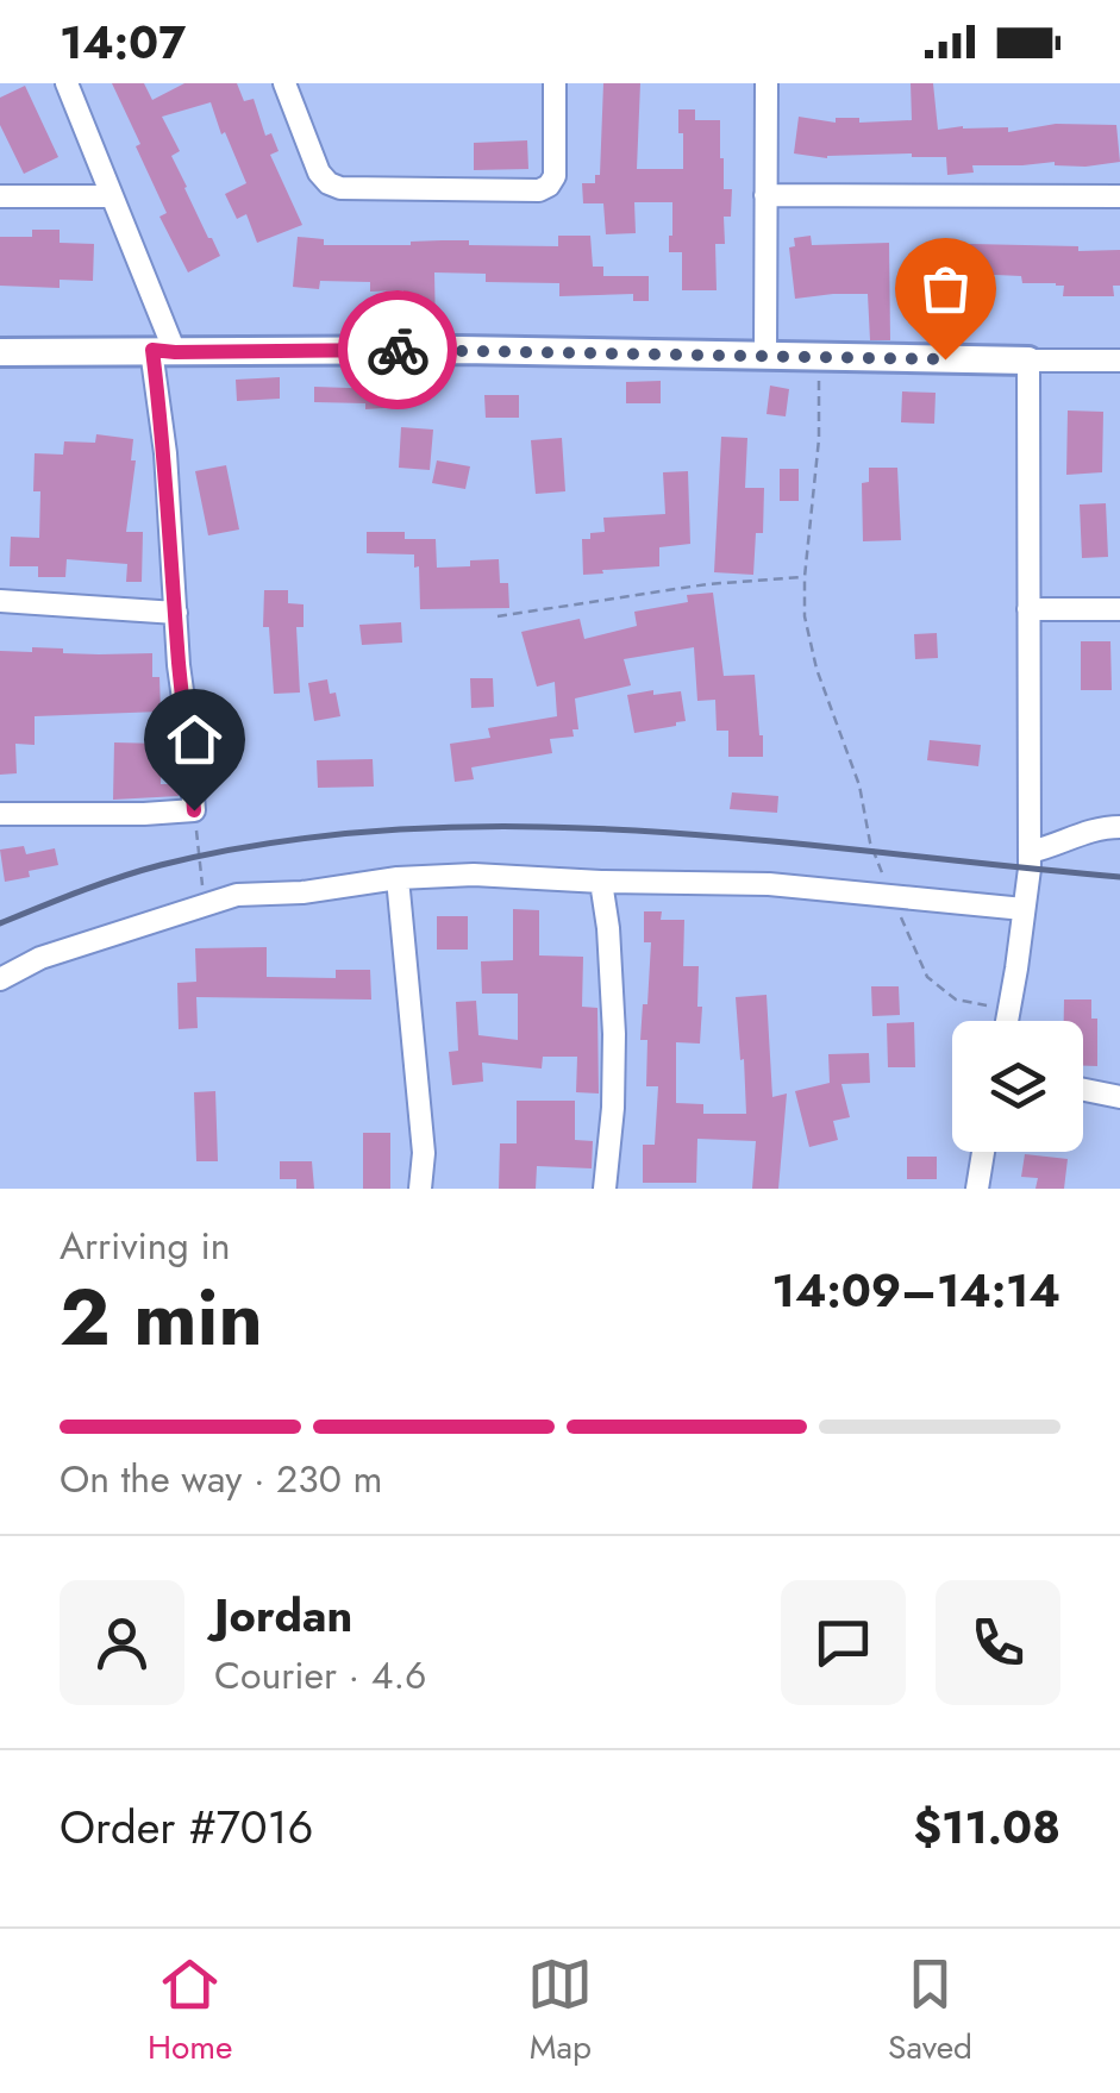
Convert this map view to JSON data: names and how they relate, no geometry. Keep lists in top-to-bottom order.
{
  "page": {
    "status": "14:07",
    "heading": ["2 min", "Arriving in", "14:09–14:14"],
    "panel": [
      "Jordan",
      "Courier · 4.6",
      "Order #7016",
      "$11.08"
    ],
    "bar": "On the way · 230 m",
    "tabs": ["Home", "Map", "Saved"]
  }
}
